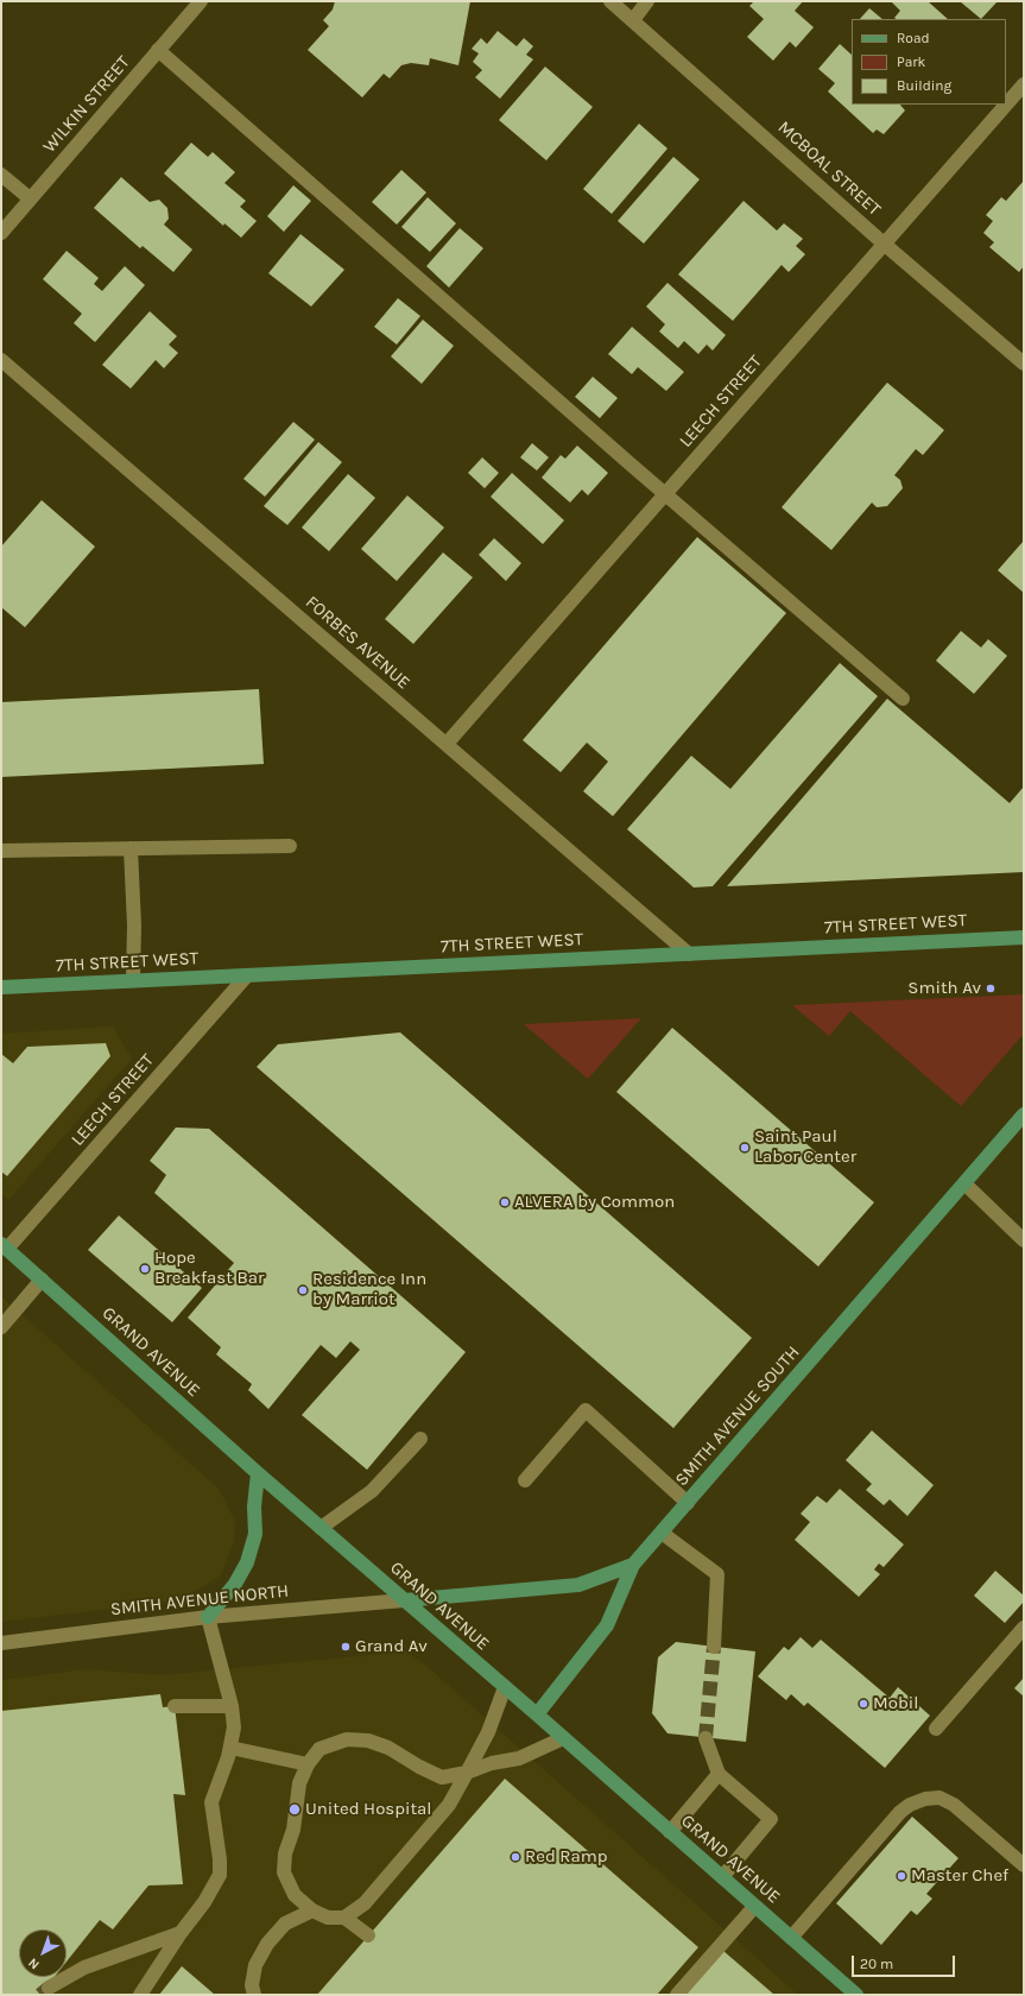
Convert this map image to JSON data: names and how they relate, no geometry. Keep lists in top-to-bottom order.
{
  "streets": {
    "main road": ["7TH STREET WEST", "GRAND AVENUE", "SMITH AVENUE SOUTH"],
    "street": [
      "WILKIN STREET",
      "MCBOAL STREET",
      "LEECH STREET",
      "FORBES AVENUE",
      "SMITH AVENUE NORTH"
    ]
  },
  "crossings": [
    ["MCBOAL STREET", "LEECH STREET"],
    ["LEECH STREET", "FORBES AVENUE"],
    ["LEECH STREET", "7TH STREET WEST"],
    ["LEECH STREET", "GRAND AVENUE"],
    ["FORBES AVENUE", "7TH STREET WEST"],
    ["GRAND AVENUE", "SMITH AVENUE SOUTH"],
    ["GRAND AVENUE", "SMITH AVENUE NORTH"],
    ["SMITH AVENUE SOUTH", "SMITH AVENUE NORTH"]
  ],
  "places": [
    "Smith Av",
    "Saint Paul Labor Center",
    "ALVERA by Common",
    "Hope Breakfast Bar",
    "Residence Inn by Marriot",
    "Grand Av",
    "Mobil",
    "United Hospital",
    "Red Ramp",
    "Master Chef"
  ],
  "legend": ["Road", "Park", "Building"],
  "scale_bar": "20 m",
  "north": "bottom left"
}
